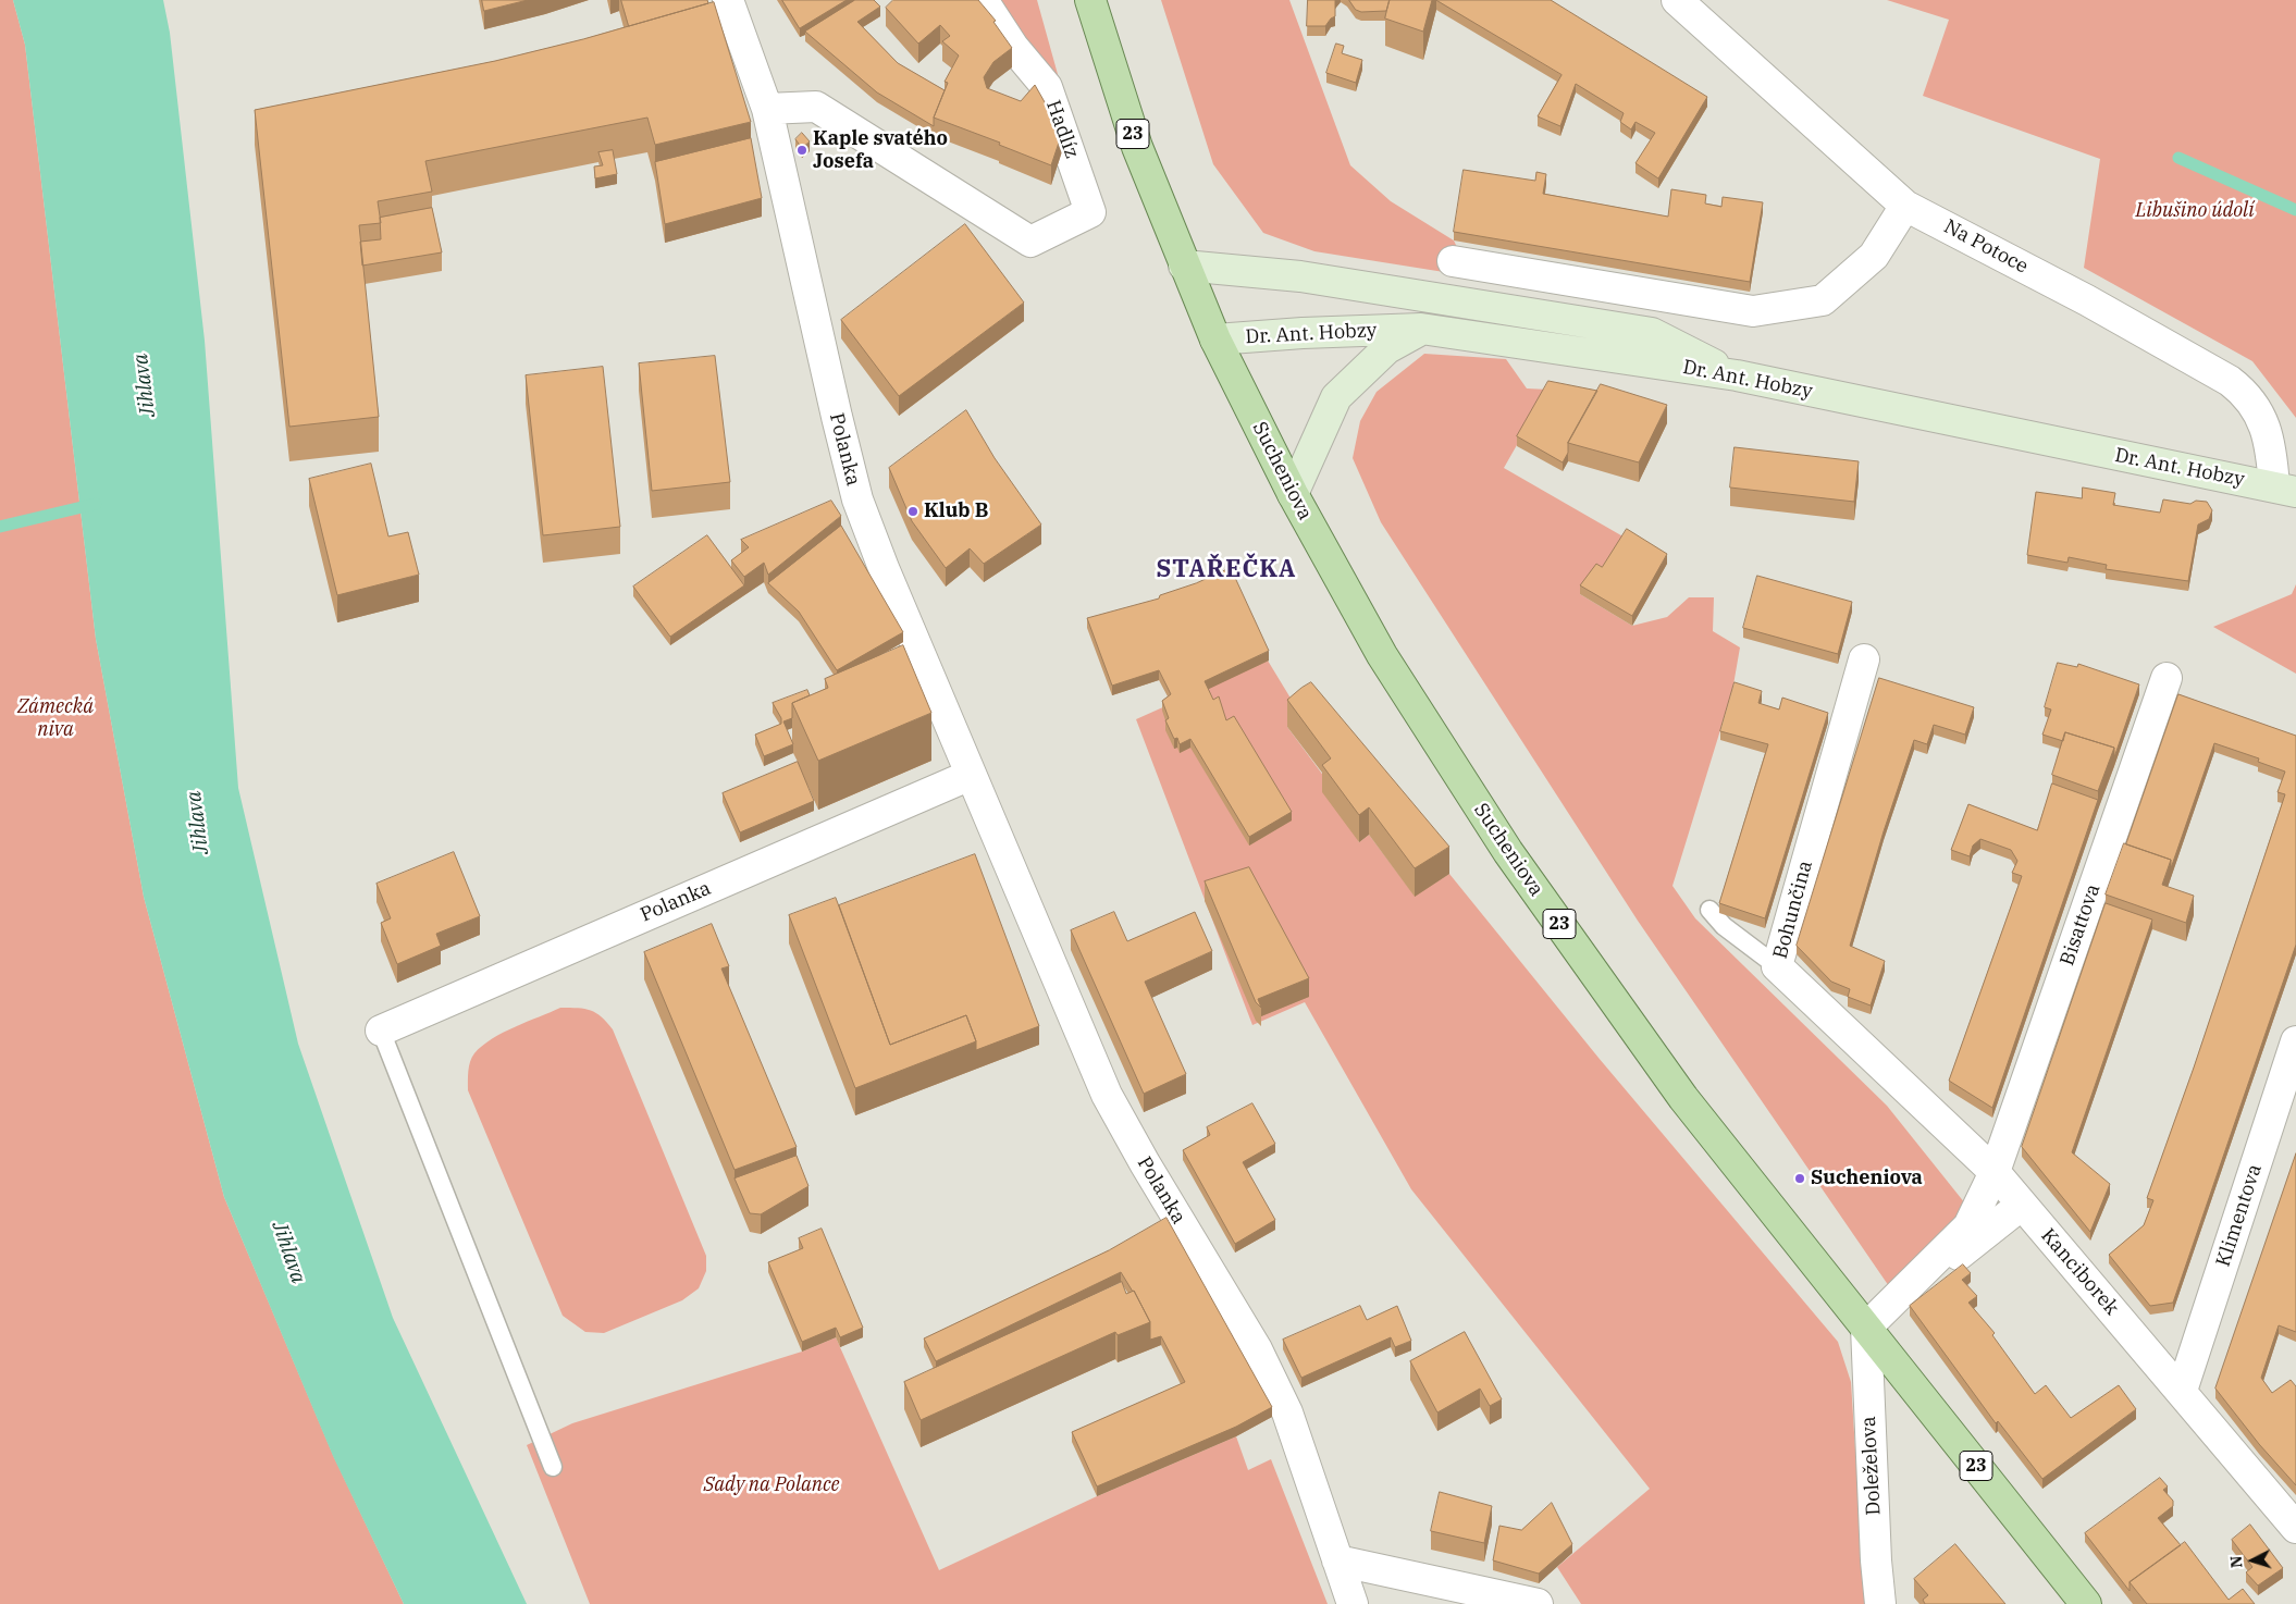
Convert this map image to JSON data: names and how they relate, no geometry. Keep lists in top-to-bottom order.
{
  "streets": {
    "main road": ["23", "Dr. Ant. Hobzy", "Sucheniova"],
    "street": [
      "Hadlíz",
      "Na Potoce",
      "Polanka",
      "Bohunčina",
      "Bisattova",
      "Klimentova",
      "Kanciborek",
      "Doleželova"
    ]
  },
  "crossings": [
    ["Hadlíz", "Polanka"],
    ["Na Potoce", "Dr. Ant. Hobzy"],
    ["Dr. Ant. Hobzy", "Sucheniova"],
    ["Sucheniova", "Doleželova"],
    ["Bohunčina", "Bisattova"],
    ["Bohunčina", "Kanciborek"],
    ["Bisattova", "Kanciborek"],
    ["Klimentova", "Kanciborek"]
  ],
  "districts": ["STAŘEČKA"],
  "water": ["Jihlava"],
  "parks": ["Libušino údolí", "Zámecká niva", "Sady na Polance"],
  "places": ["Kaple svatého Josefa", "Klub B", "Sucheniova"],
  "north": "left"
}
